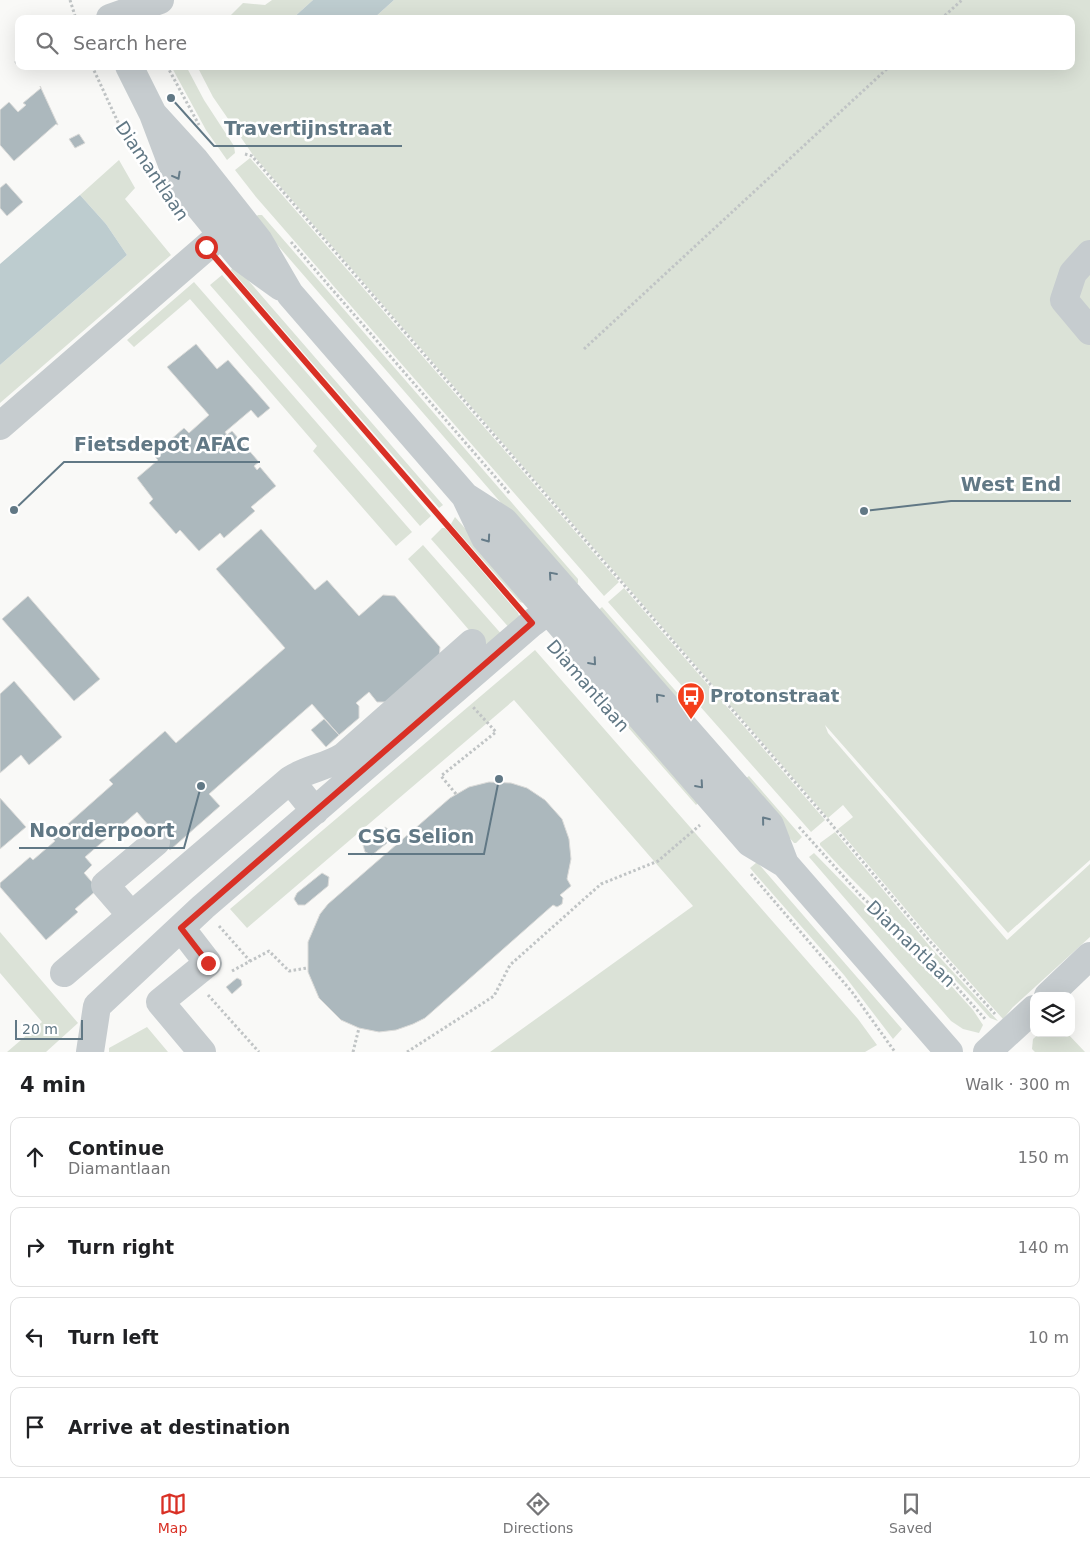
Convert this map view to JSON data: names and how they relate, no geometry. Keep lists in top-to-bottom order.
{
  "streets": {
    "street": ["Diamantlaan"]
  },
  "places": {
    "other": [
      "Travertijnstraat",
      "Fietsdepot AFAC",
      "West End",
      "CSG Selion",
      "Noorderpoort"
    ],
    "bus stop": ["Protonstraat"]
  },
  "scale_bar": "20 m",
  "page": {
    "search": "Search here",
    "scale": "20 m",
    "heading": ["4 min", "Walk · 300 m"],
    "list": [
      ["Continue", "Diamantlaan", "150 m"],
      ["Turn right", "140 m"],
      ["Turn left", "10 m"],
      "Arrive at destination"
    ],
    "nav": ["Map", "Directions", "Saved"]
  }
}
